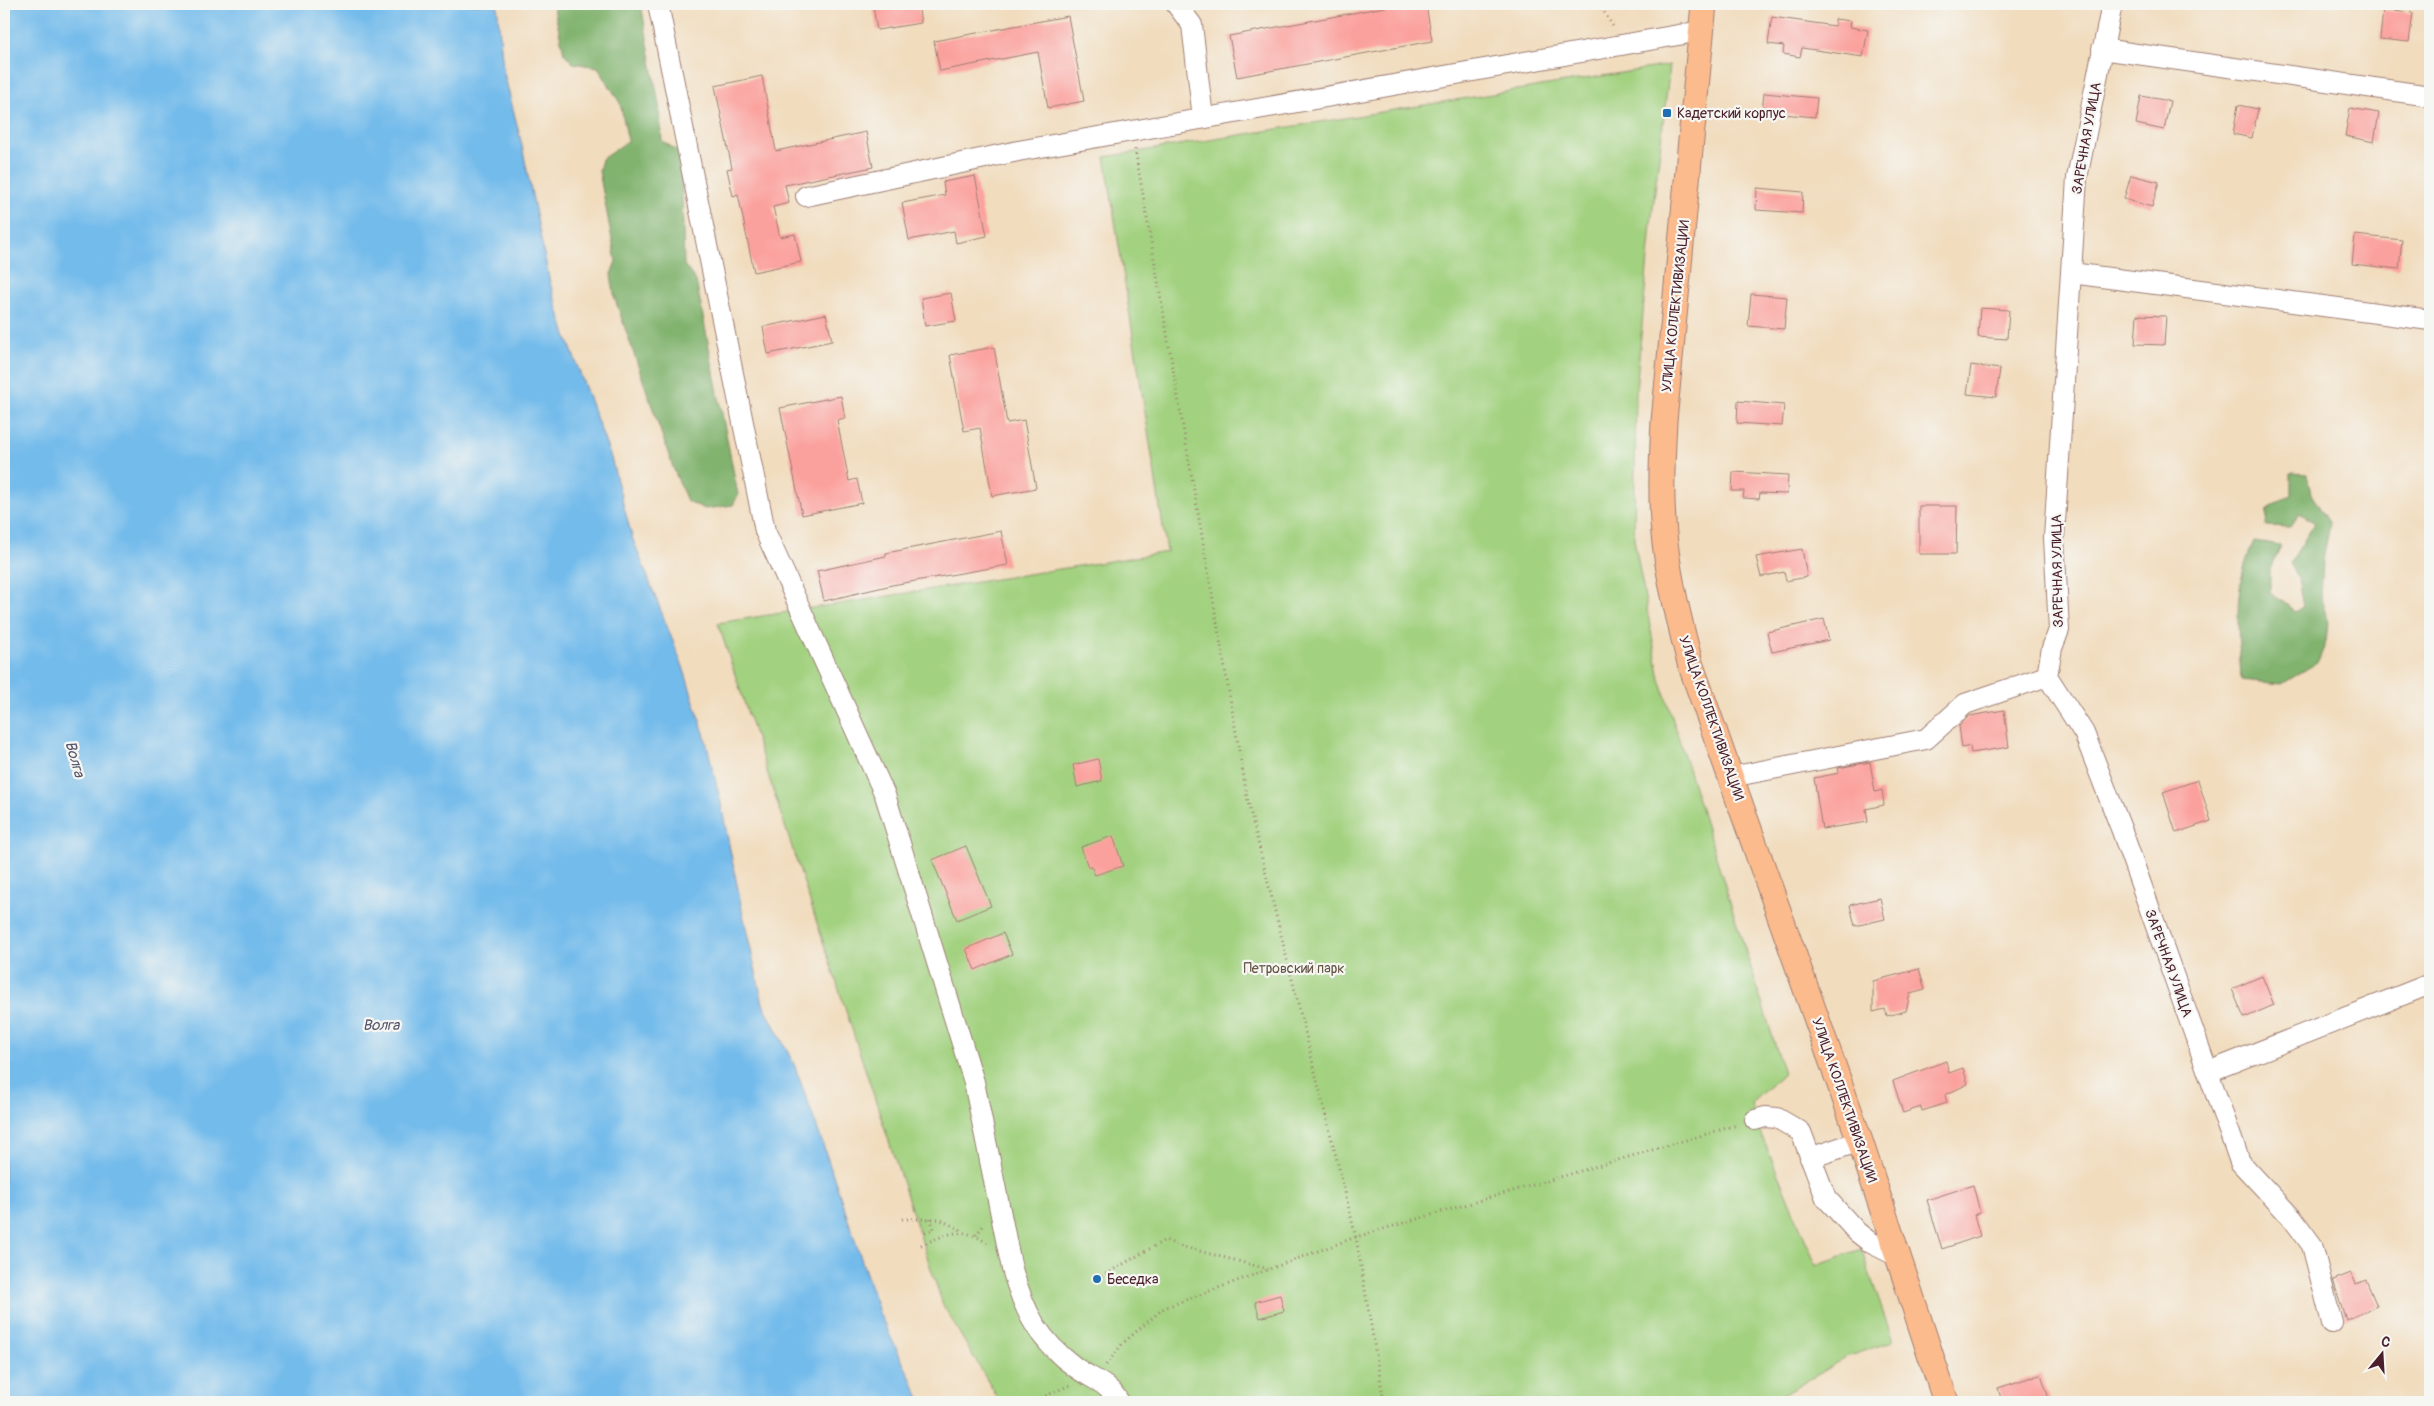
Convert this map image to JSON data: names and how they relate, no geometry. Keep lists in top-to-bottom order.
{
  "streets": {
    "main road": ["УЛИЦА КОЛЛЕКТИВИЗАЦИИ"],
    "street": ["ЗАРЕЧНАЯ УЛИЦА"]
  },
  "water": ["Волга"],
  "parks": ["Петровский парк"],
  "places": {
    "transit": ["Кадетский корпус"],
    "other": ["Беседка"]
  },
  "north": "top"
}
